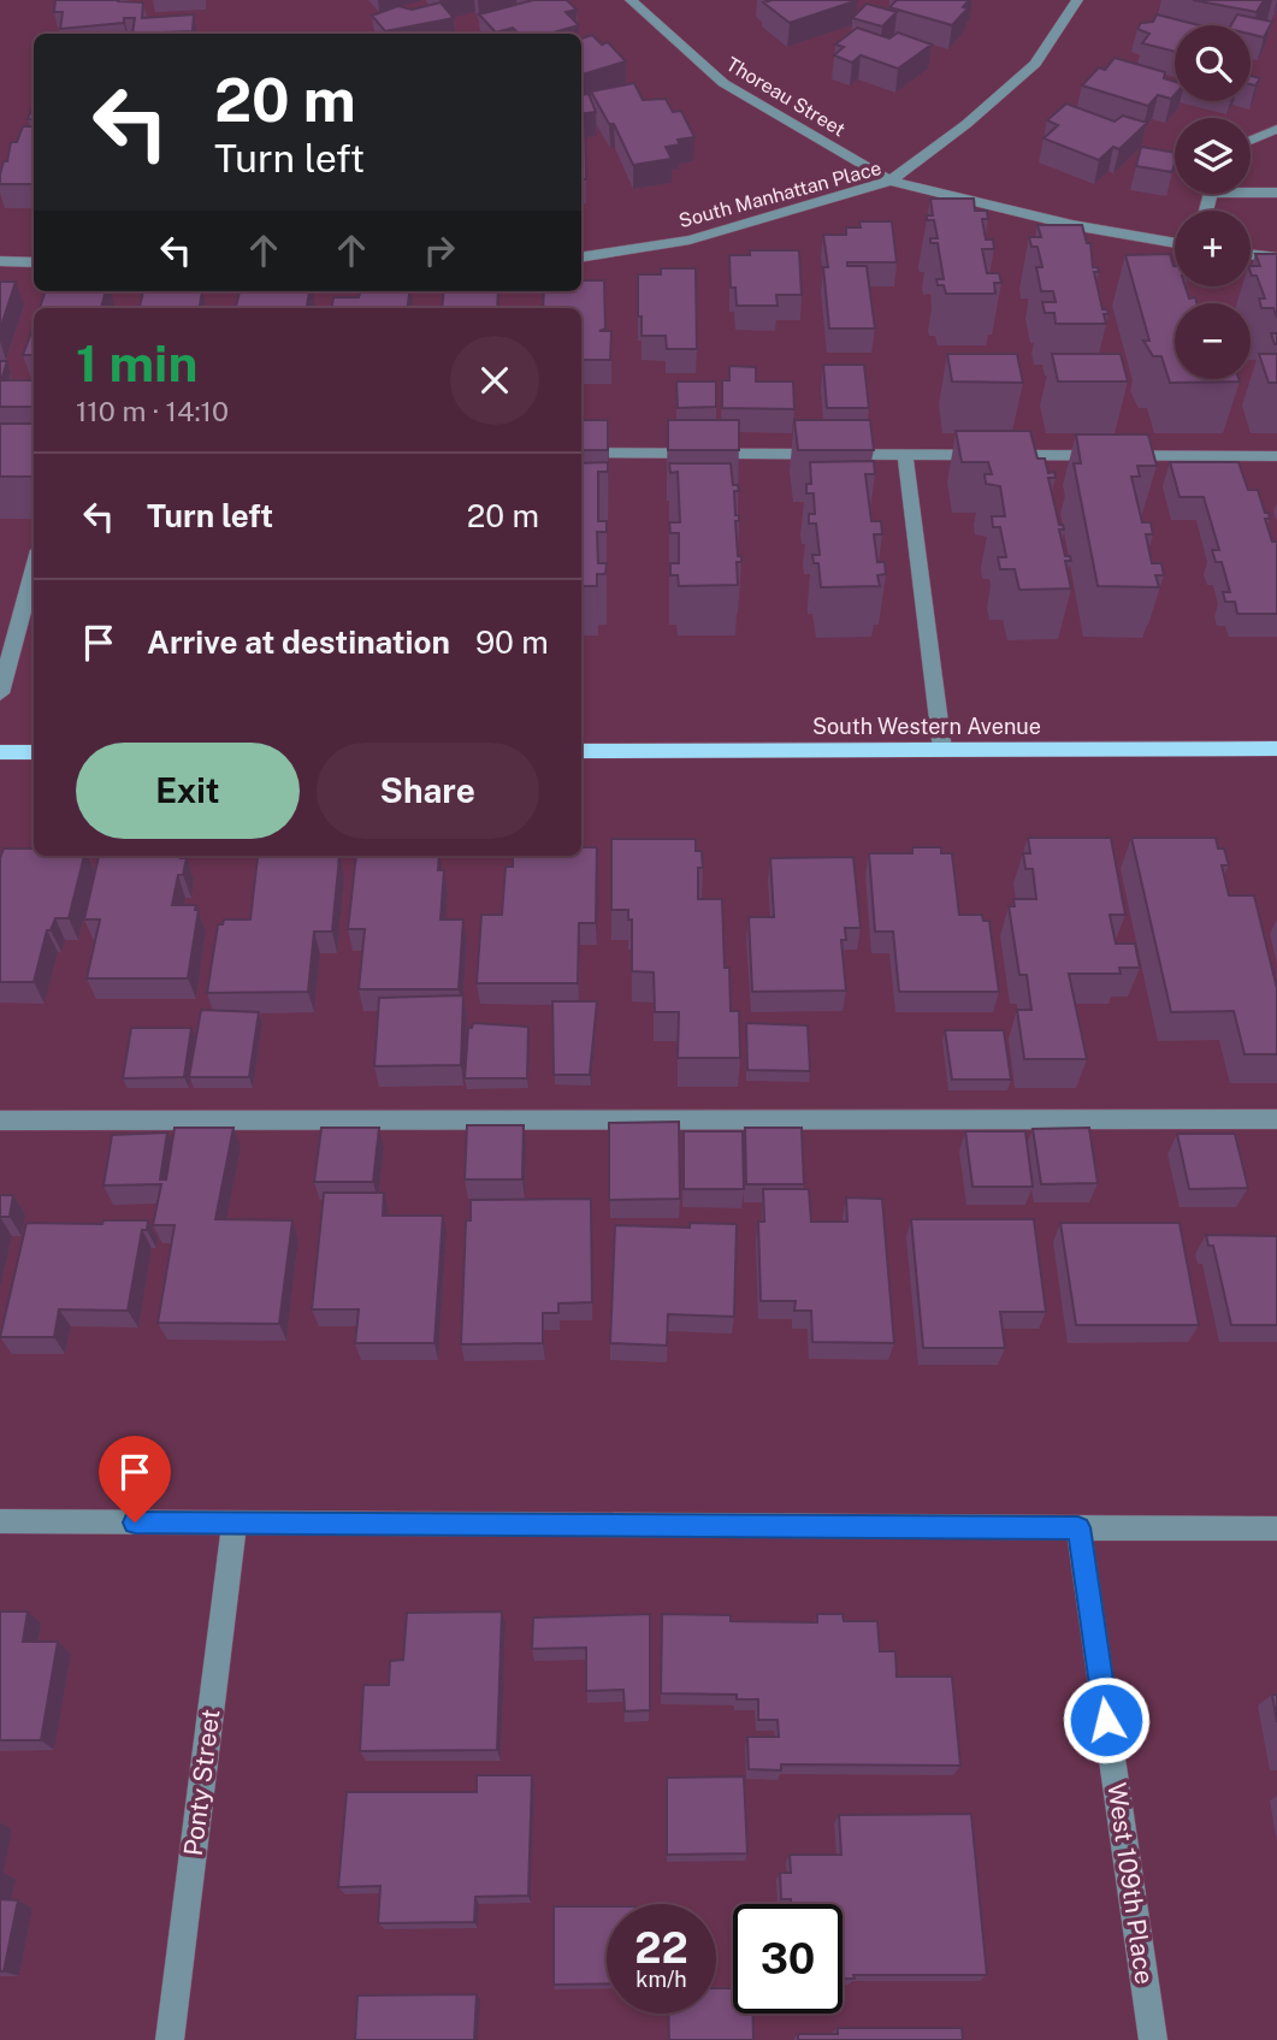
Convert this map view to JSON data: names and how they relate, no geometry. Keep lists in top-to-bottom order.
{
  "streets": {
    "main road": ["South Western Avenue"],
    "street": [
      "Thoreau Street",
      "South Manhattan Place",
      "Ponty Street",
      "West 109th Place"
    ]
  },
  "crossings": [
    ["Thoreau Street", "South Manhattan Place"]
  ],
  "page": {
    "map_buttons": ["+", "−"],
    "turn": ["20 m", "Turn left"],
    "heading": ["1 min", "110 m · 14:10"],
    "list": [
      {
        "name": "Turn left",
        "value": "20 m"
      },
      {
        "name": "Arrive at destination",
        "value": "90 m"
      }
    ],
    "buttons": ["Exit", "Share"],
    "speed": "22 km/h",
    "limit": "30"
  }
}
